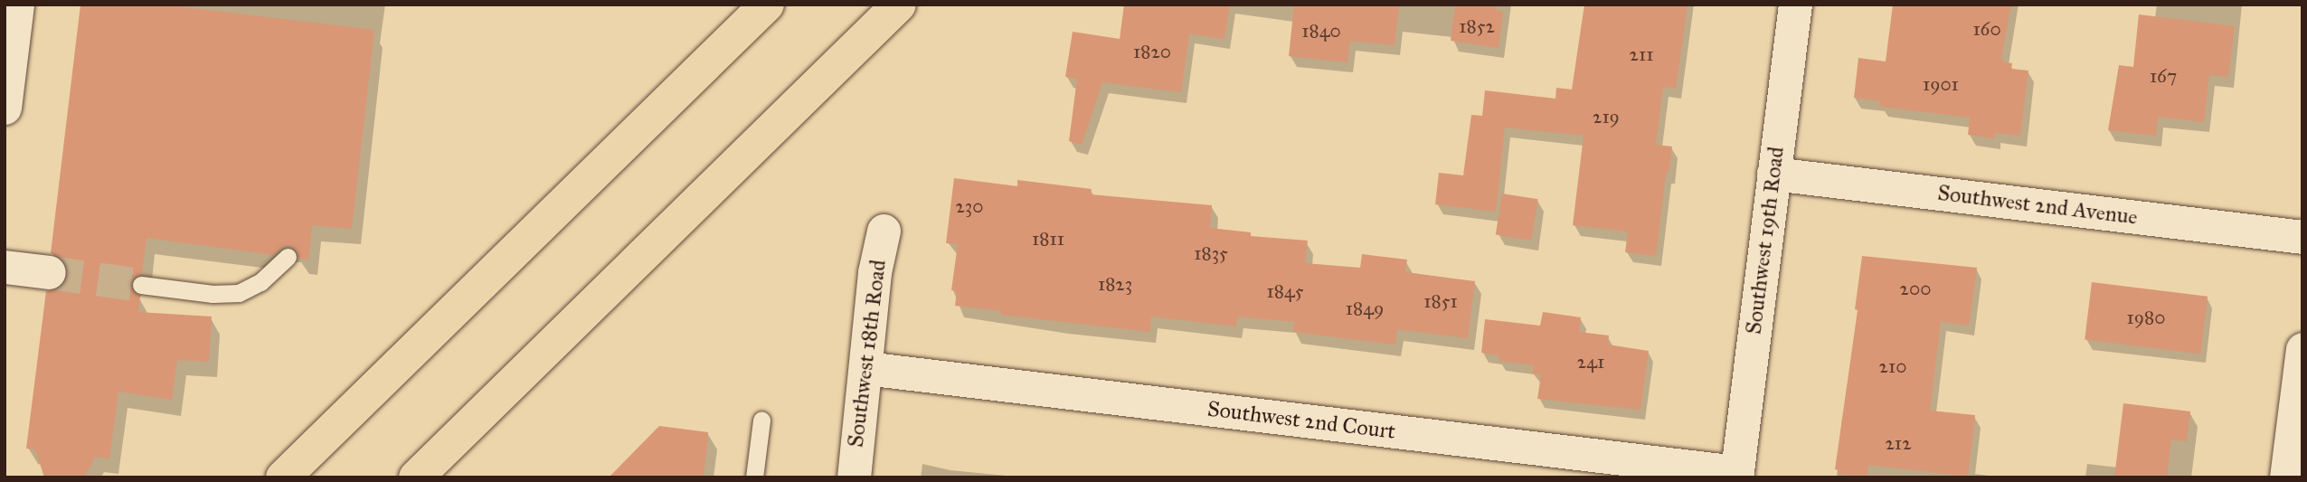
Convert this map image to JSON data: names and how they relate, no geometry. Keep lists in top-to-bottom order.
{
  "streets": {
    "street": [
      "Southwest 2nd Avenue",
      "Southwest 19th Road",
      "Southwest 18th Road",
      "Southwest 2nd Court"
    ]
  },
  "crossings": [
    ["Southwest 2nd Avenue", "Southwest 19th Road"],
    ["Southwest 19th Road", "Southwest 2nd Court"],
    ["Southwest 18th Road", "Southwest 2nd Court"]
  ],
  "house_numbers": [
    "1852",
    "160",
    "1840",
    "1820",
    "211",
    "167",
    "1901",
    "219",
    "230",
    "1811",
    "1835",
    "1823",
    "200",
    "1845",
    "1851",
    "1849",
    "1980",
    "241",
    "210",
    "212"
  ]
}
